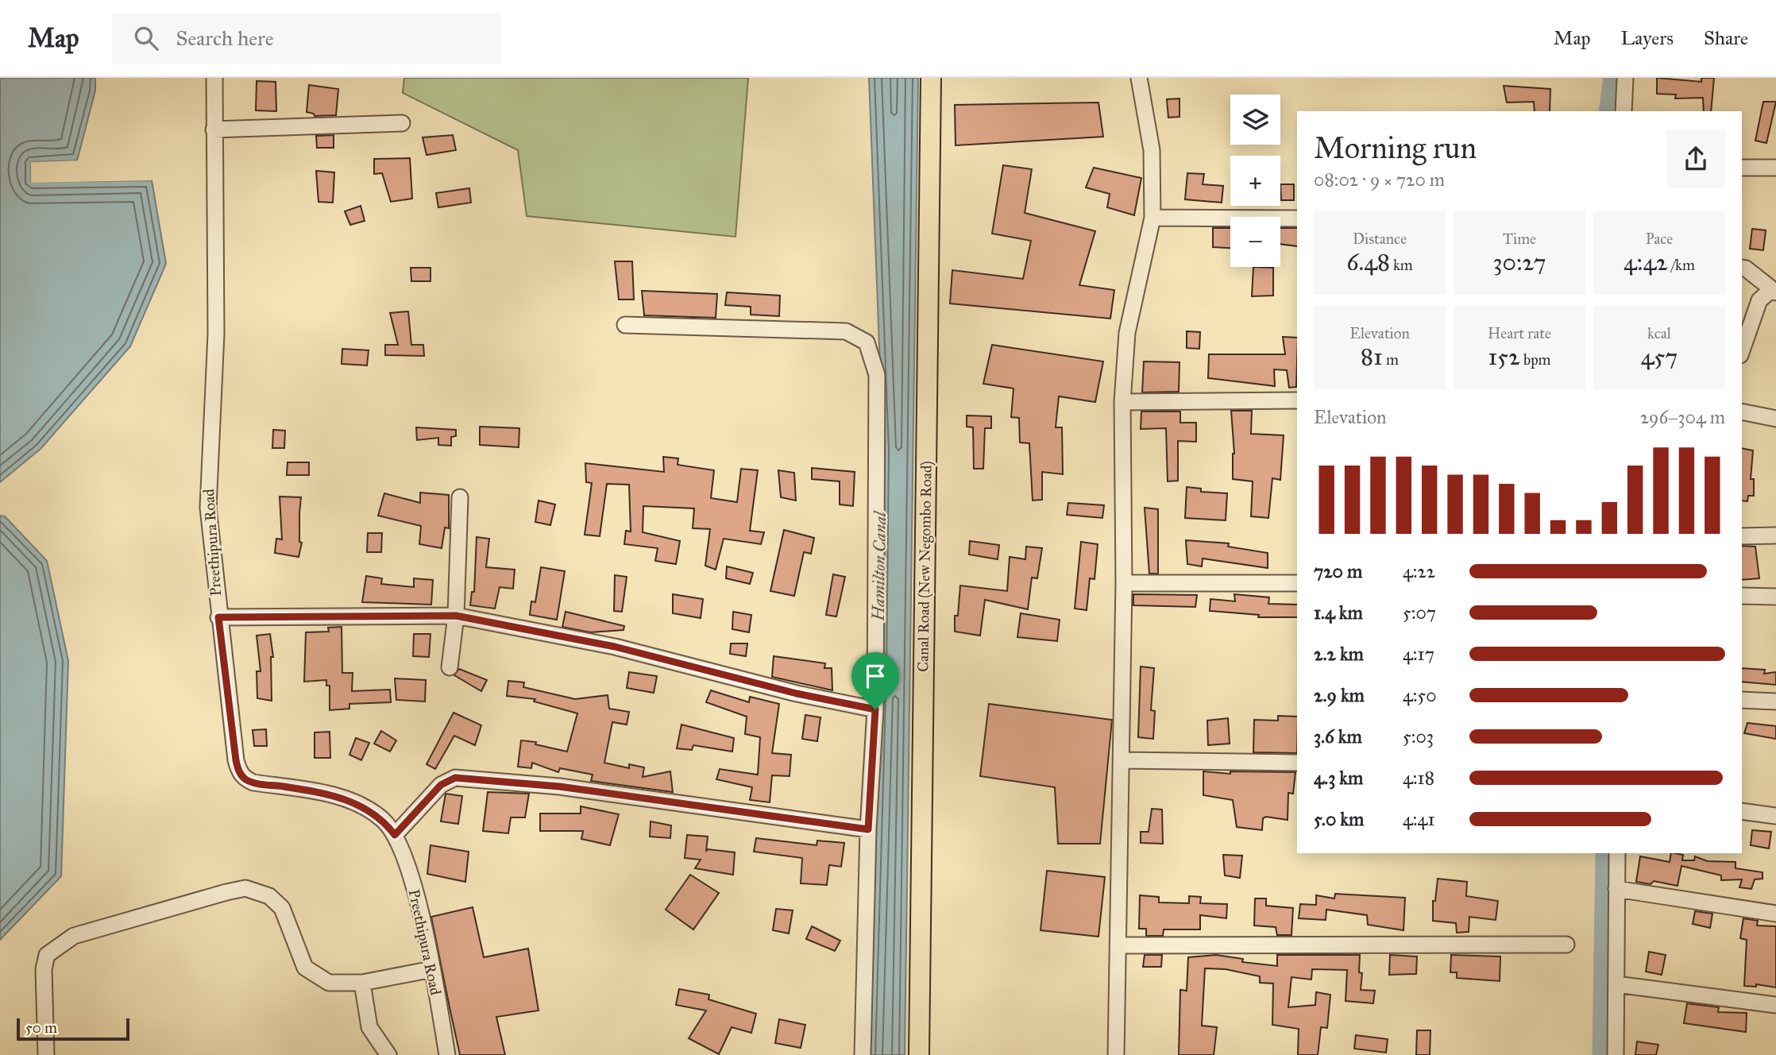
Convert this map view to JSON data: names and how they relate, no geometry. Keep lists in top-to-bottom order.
{
  "streets": {
    "main road": ["Canal Road (New Negombo Road)"],
    "street": ["Preethipura Road"]
  },
  "water": ["Hamilton Canal"],
  "scale_bar": "50 m",
  "page": {
    "header": "Map",
    "search": "Search here",
    "nav": ["Map", "Layers", "Share"],
    "map_buttons": ["+", "−"],
    "heading": ["Morning run", "08:02 · 9 × 720 m"],
    "stats": [
      ["Distance", "6.48 km"],
      ["Time", "30:27"],
      ["Pace", "4:42 /km"],
      ["Elevation", "81 m"],
      ["Heart rate", "152 bpm"],
      ["kcal", "457"]
    ],
    "chart": ["Elevation", "296–304 m"],
    "list": [
      {
        "name": "720 m",
        "note": "4:22"
      },
      {
        "name": "1.4 km",
        "note": "5:07"
      },
      {
        "name": "2.2 km",
        "note": "4:17"
      },
      {
        "name": "2.9 km",
        "note": "4:50"
      },
      {
        "name": "3.6 km",
        "note": "5:03"
      },
      {
        "name": "4.3 km",
        "note": "4:18"
      },
      {
        "name": "5.0 km",
        "note": "4:41"
      }
    ],
    "scale": "50 m"
  }
}
